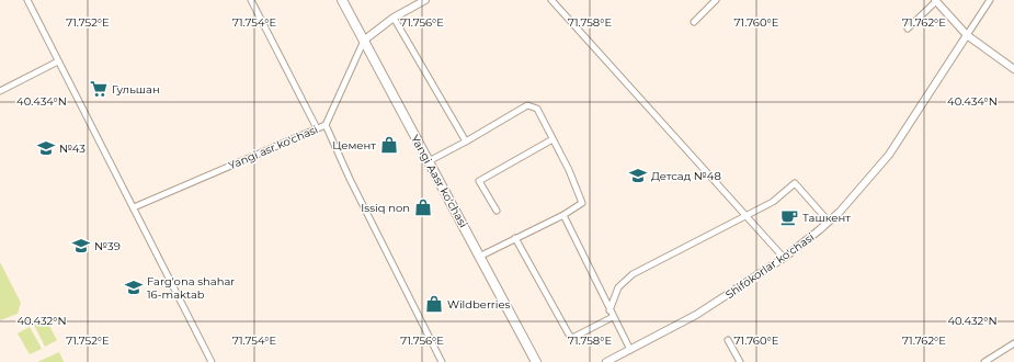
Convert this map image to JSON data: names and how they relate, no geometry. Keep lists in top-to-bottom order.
{
  "streets": {
    "main road": ["Yangi Aasr ko'chasi"],
    "street": ["Yangi asr ko'chasi", "Shifokorlar ko'chasi"]
  },
  "crossings": [
    ["Yangi asr ko'chasi", "Yangi Aasr ko'chasi"]
  ],
  "places": {
    "supermarket": ["Гульшан"],
    "shop": ["Цемент", "Issiq non", "Wildberries"],
    "school or university": [
      "№43",
      "Детсад №48",
      "№39",
      "Farg'ona shahar 16-maktab"
    ],
    "cafe": ["Ташкент"]
  },
  "coordinates": [
    "71.752°E",
    "71.754°E",
    "71.756°E",
    "71.758°E",
    "71.760°E",
    "71.762°E",
    "40.434°N",
    "40.432°N"
  ]
}
